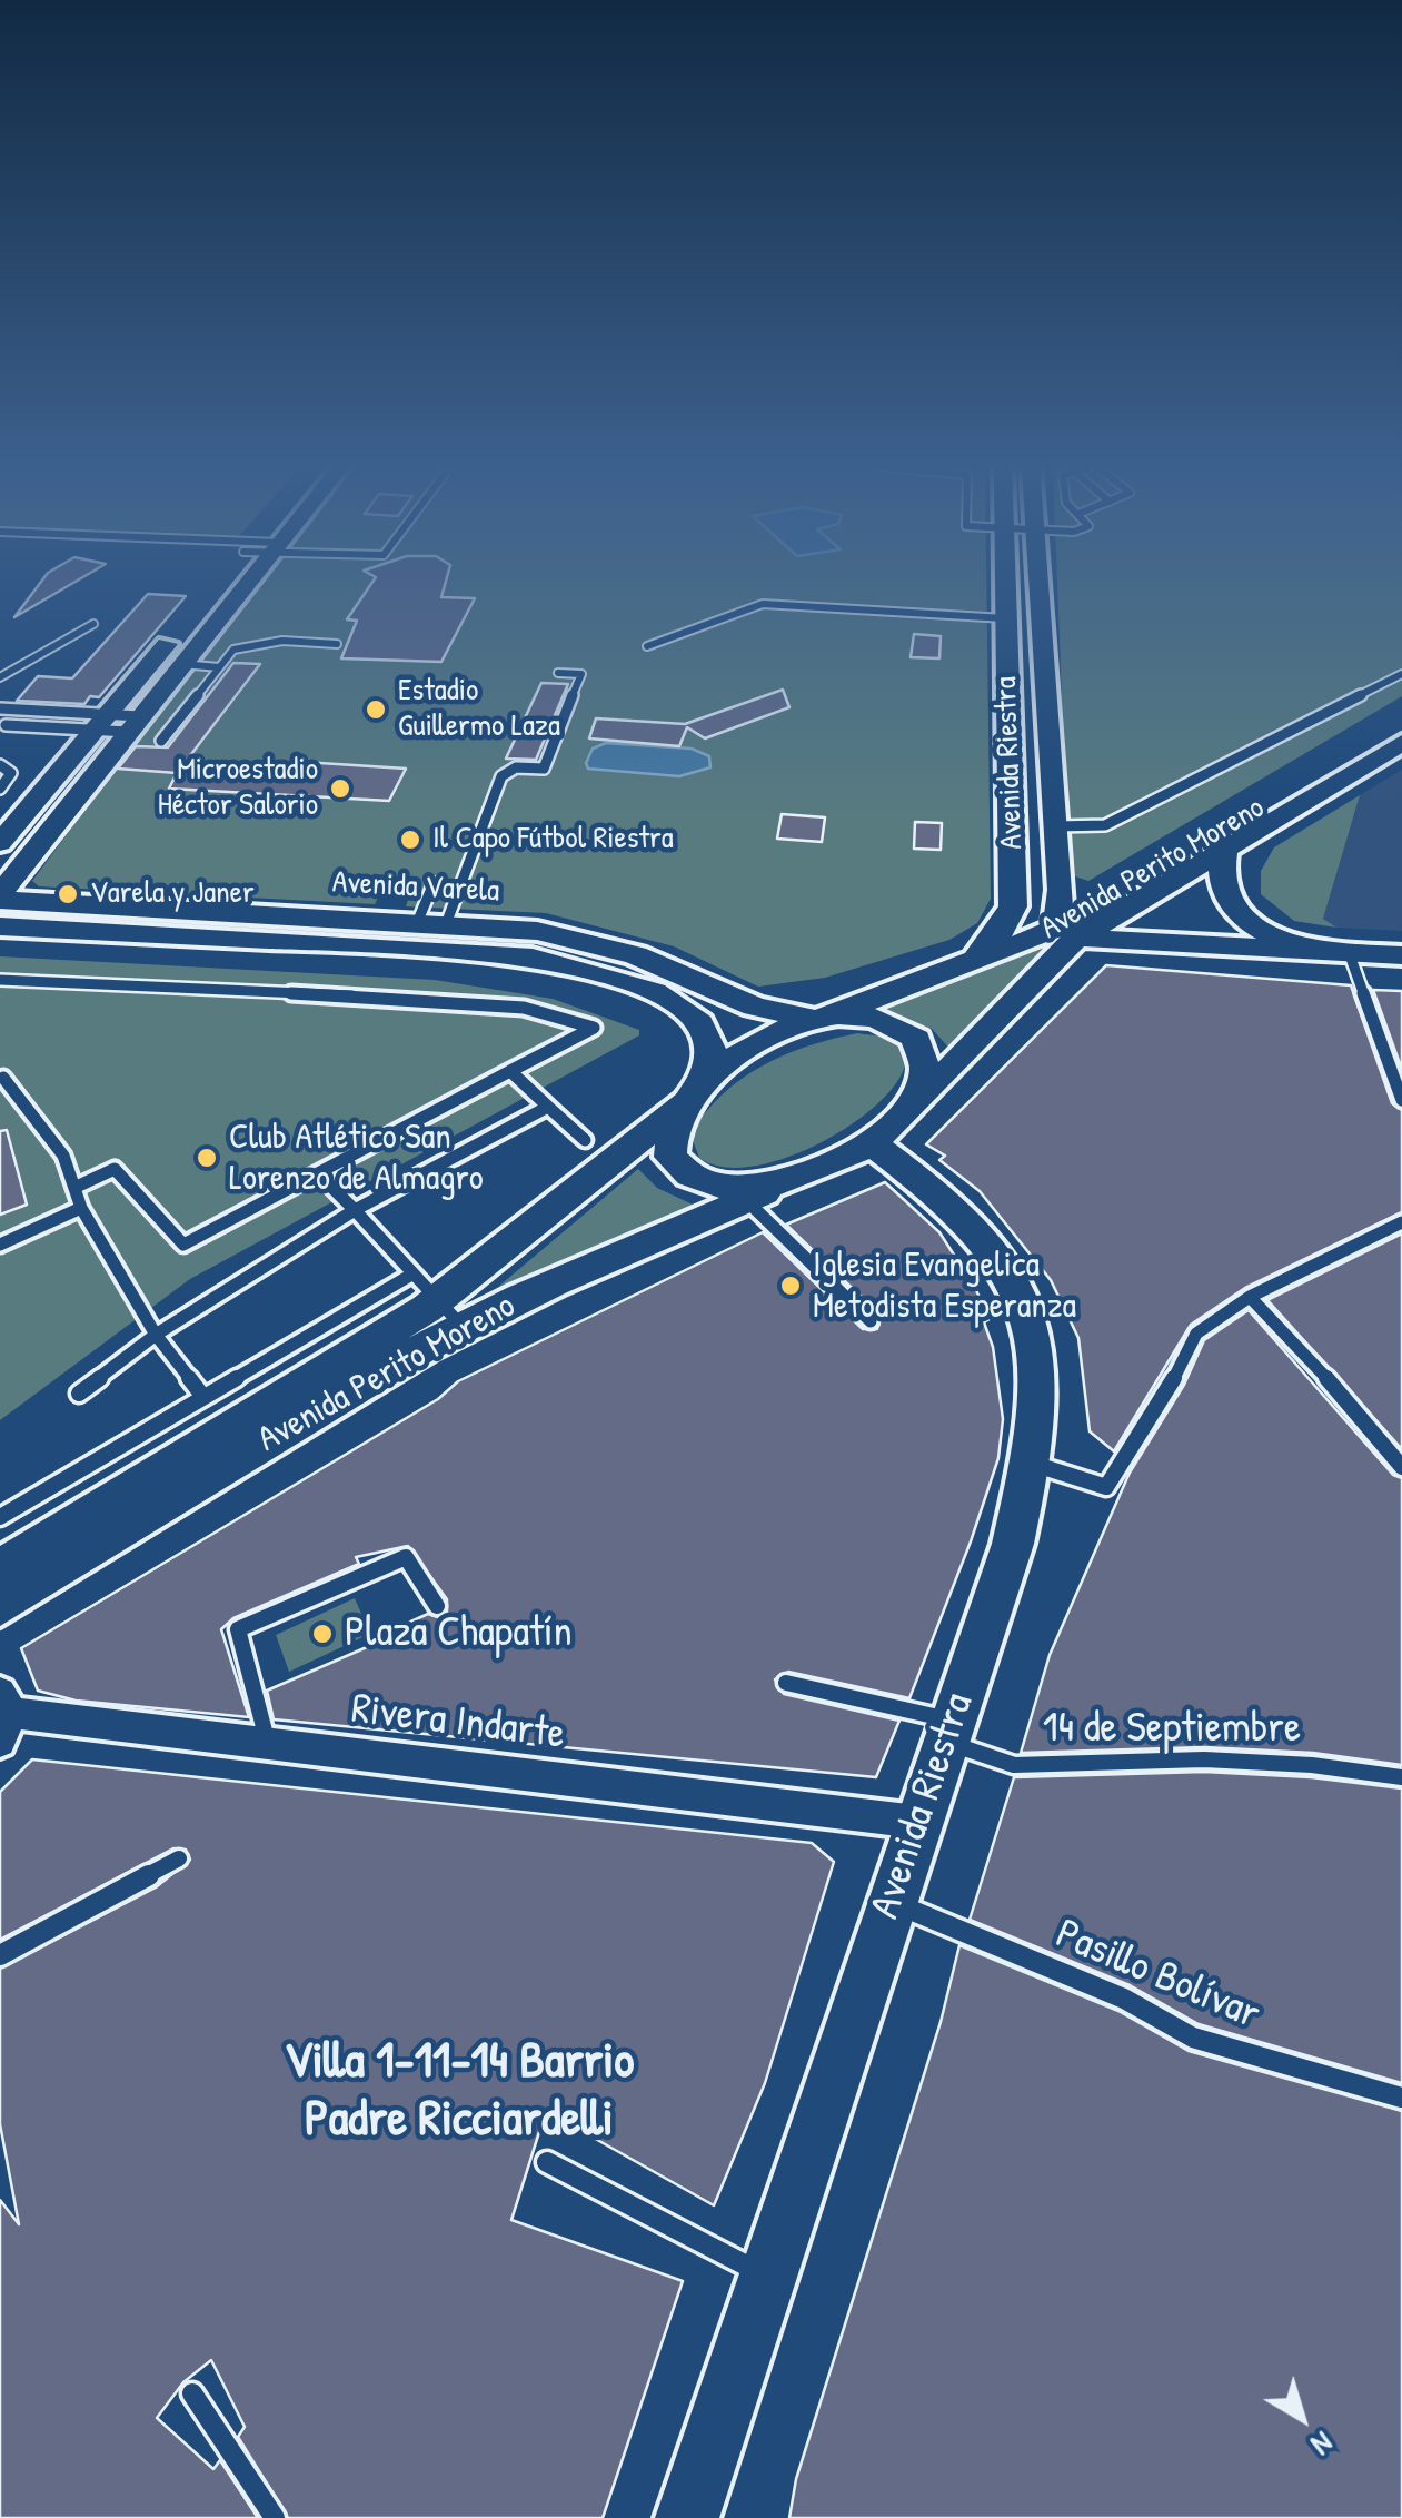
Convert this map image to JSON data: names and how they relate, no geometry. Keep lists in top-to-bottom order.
{
  "streets": {
    "main road": ["Avenida Riestra", "Avenida Perito Moreno", "Avenida Varela"],
    "street": ["Rivera Indarte"],
    "lane": ["14 de Septiembre", "Pasillo Bolívar"]
  },
  "crossings": [
    ["Avenida Riestra", "Avenida Perito Moreno"],
    ["Avenida Riestra", "Rivera Indarte"],
    ["Avenida Riestra", "14 de Septiembre"],
    ["Avenida Riestra", "Pasillo Bolívar"],
    ["Avenida Perito Moreno", "Avenida Varela"]
  ],
  "districts": ["Villa 1-11-14 Barrio Padre Ricciardelli"],
  "places": [
    "Estadio Guillermo Laza",
    "Microestadio Héctor Salorio",
    "Il Capo Fútbol Riestra",
    "Varela y Janer",
    "Club Atlético San Lorenzo de Almagro",
    "Iglesia Evangelica Metodista Esperanza",
    "Plaza Chapatín"
  ],
  "north": "bottom right"
}
